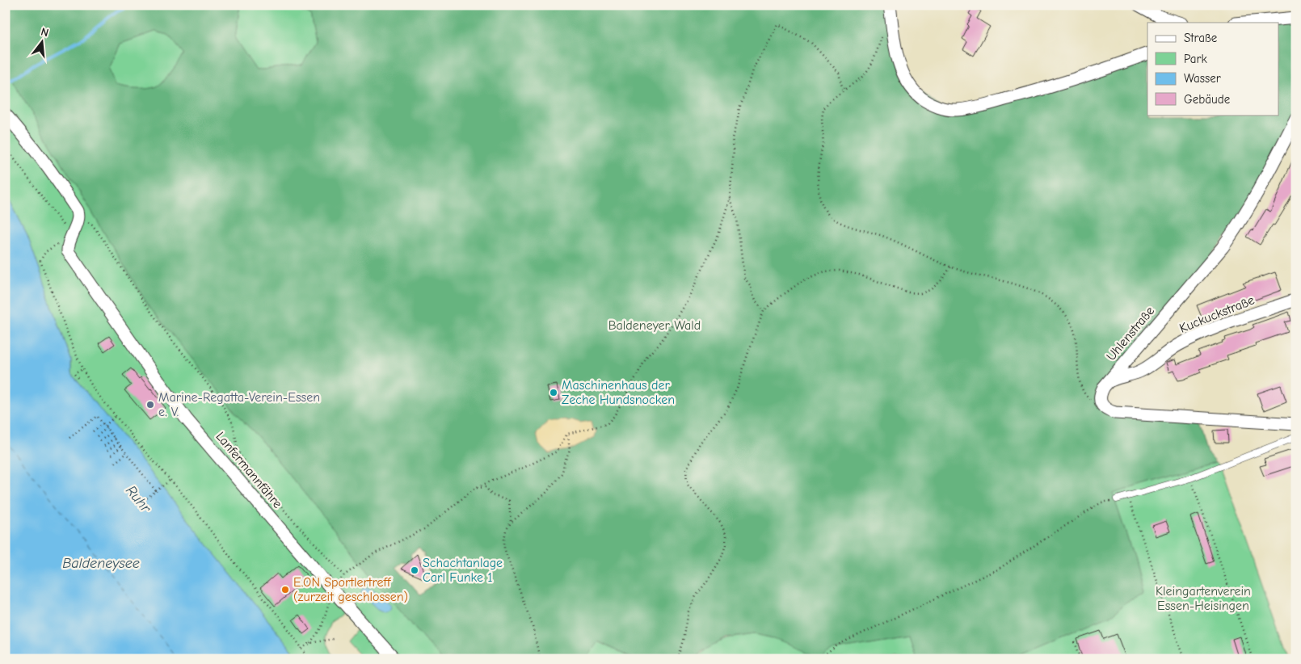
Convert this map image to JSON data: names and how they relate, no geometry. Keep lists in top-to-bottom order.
{
  "streets": {
    "street": ["Kuckuckstraße", "Uhlenstraße", "Lanfermannfähre"]
  },
  "crossings": [
    ["Kuckuckstraße", "Uhlenstraße"]
  ],
  "water": ["Ruhr", "Baldeneysee"],
  "parks": ["Baldeneyer Wald", "Kleingartenverein Essen-Heisingen"],
  "places": [
    "Maschinenhaus der Zeche Hundsnocken",
    "Marine-Regatta-Verein-Essen e. V.",
    "Schachtanlage Carl Funke 1",
    "E.ON Sportlertreff (zurzeit geschlossen)"
  ],
  "legend": [
    "Straße",
    "Park",
    "Wasser",
    "Gebäude"
  ],
  "north": "top"
}
